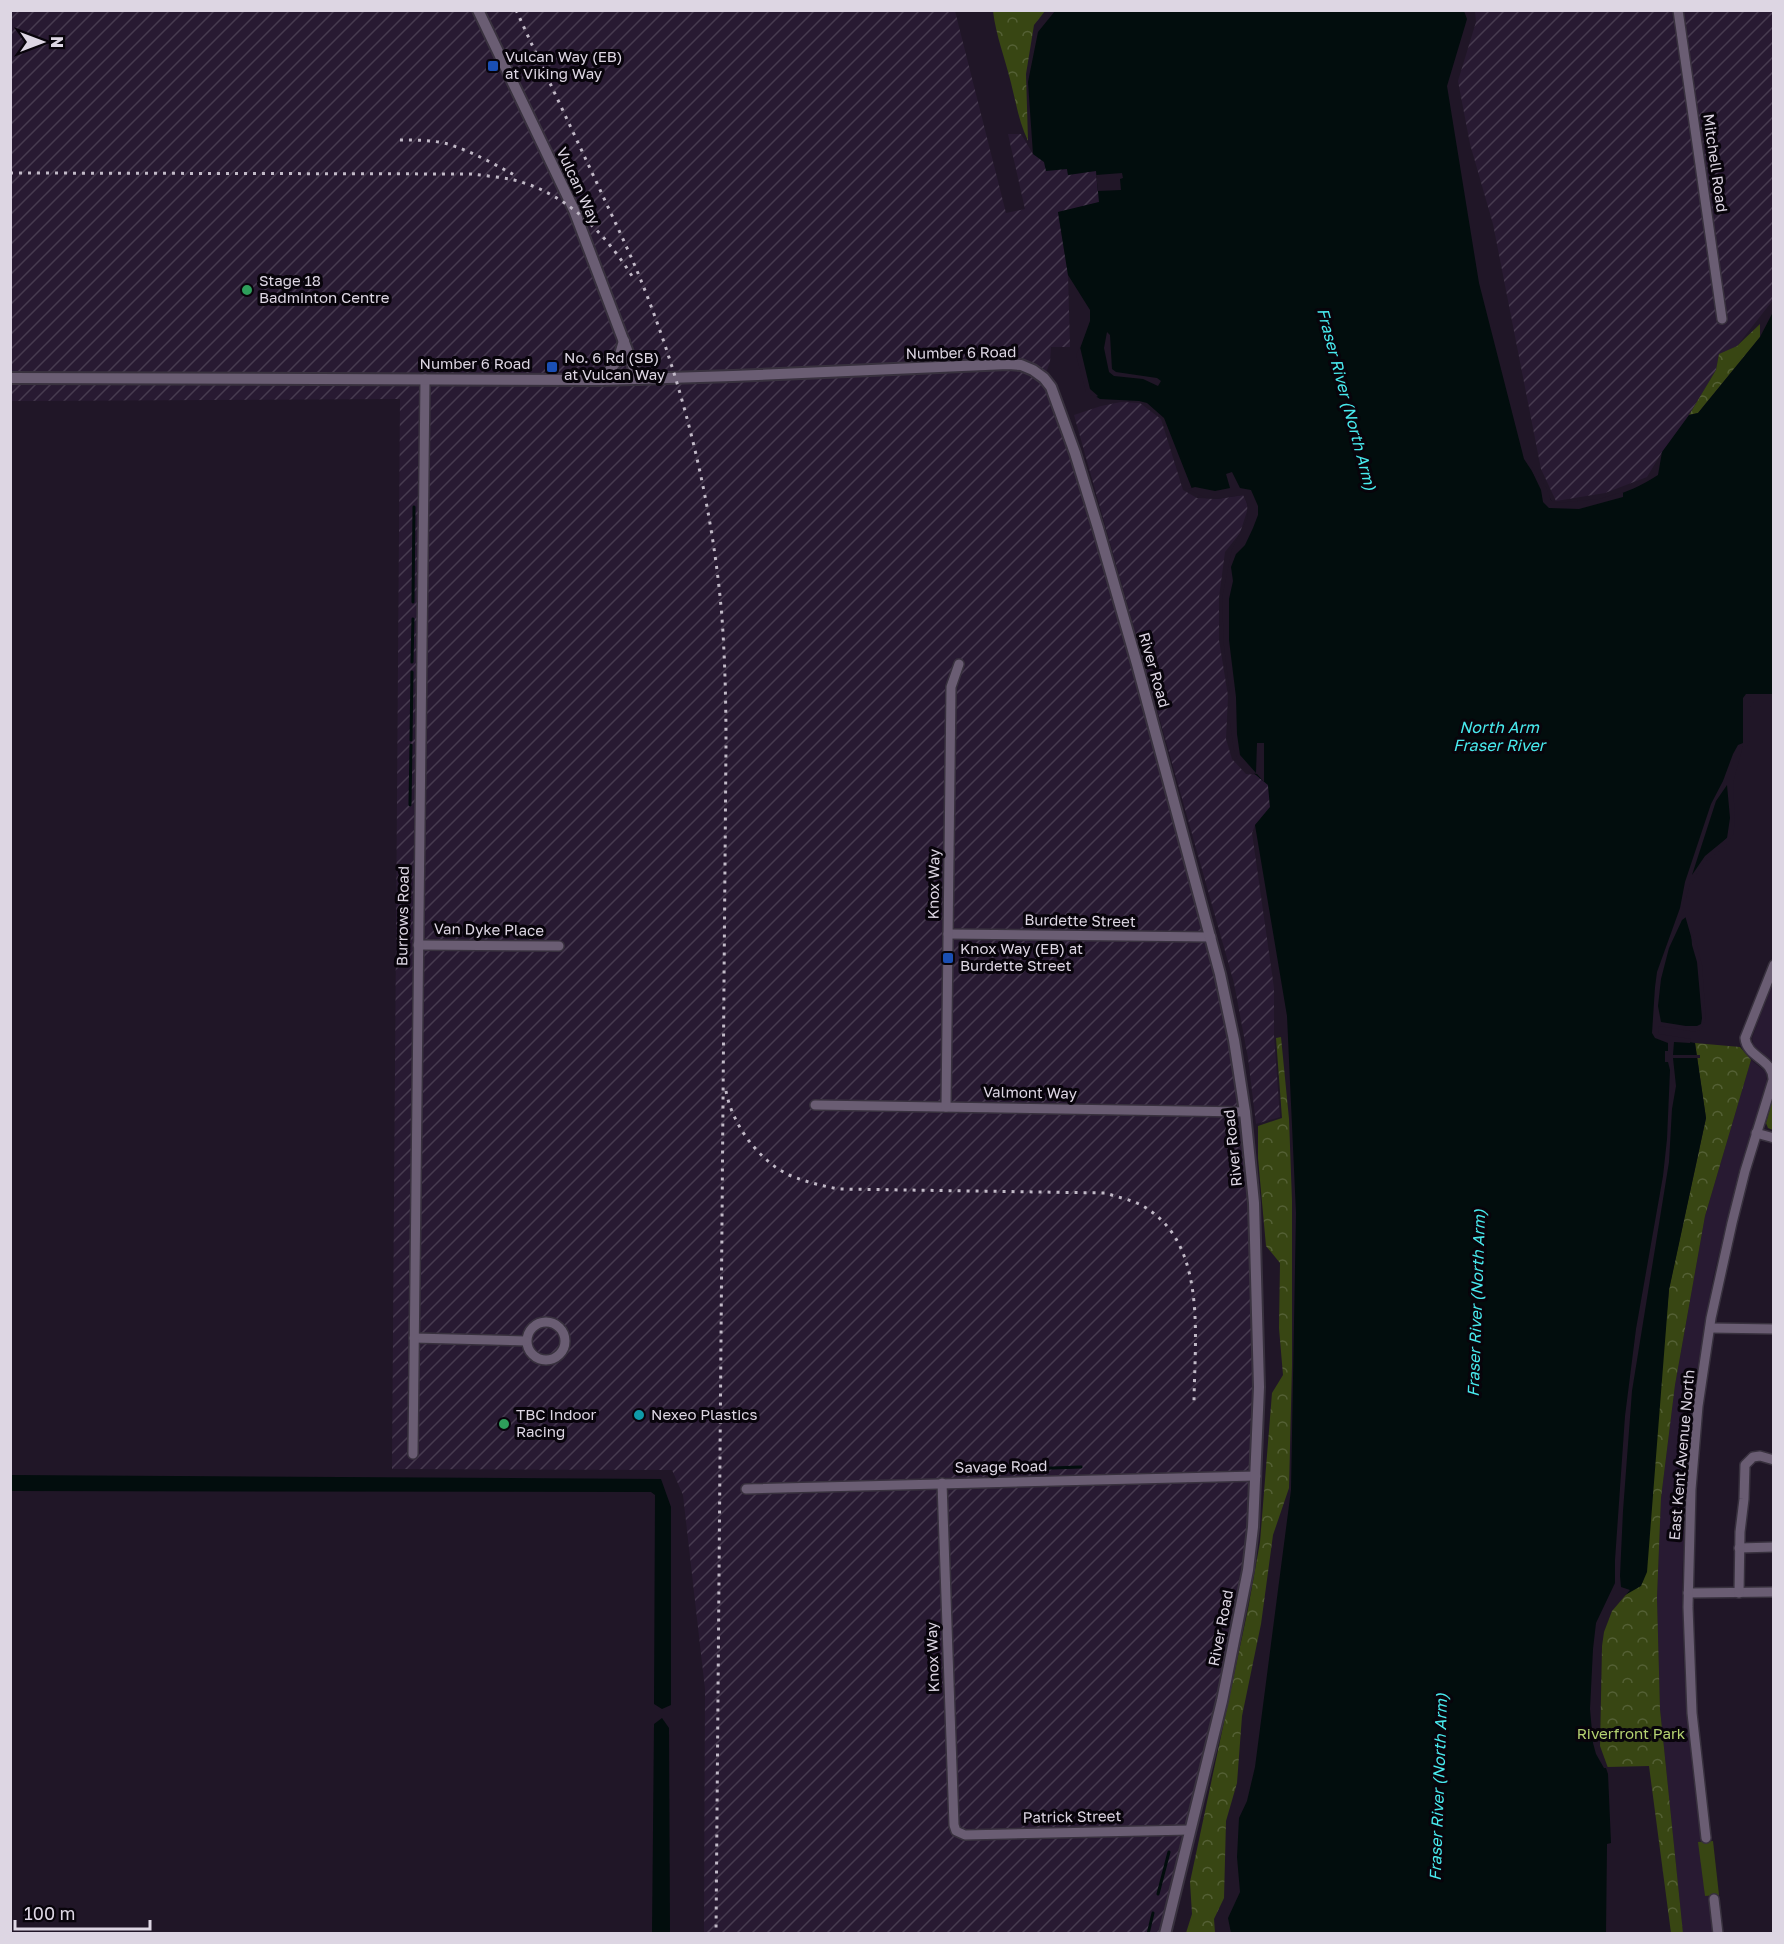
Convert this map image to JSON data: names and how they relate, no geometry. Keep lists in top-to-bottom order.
{
  "streets": {
    "street": [
      "Mitchell Road",
      "Vulcan Way",
      "Number 6 Road",
      "River Road",
      "Knox Way",
      "Burrows Road",
      "Burdette Street",
      "Van Dyke Place",
      "Valmont Way",
      "East Kent Avenue North",
      "Savage Road",
      "Patrick Street"
    ]
  },
  "crossings": [
    ["Vulcan Way", "Number 6 Road"],
    ["Number 6 Road", "River Road"],
    ["Number 6 Road", "Burrows Road"],
    ["River Road", "Burdette Street"],
    ["River Road", "Valmont Way"],
    ["River Road", "Savage Road"],
    ["River Road", "Patrick Street"],
    ["Knox Way", "Burdette Street"],
    ["Knox Way", "Valmont Way"],
    ["Knox Way", "Savage Road"],
    ["Knox Way", "Patrick Street"],
    ["Burrows Road", "Van Dyke Place"]
  ],
  "water": ["Fraser River (North Arm)", "North Arm Fraser River"],
  "parks": ["Riverfront Park"],
  "places": {
    "transit": ["Vulcan Way (EB) at Viking Way", "No. 6 Rd (SB) at Vulcan Way", "Knox Way (EB) at Burdette Street"],
    "other": ["Stage 18 Badminton Centre", "Nexeo Plastics", "TBC Indoor Racing"]
  },
  "scale_bar": "100 m",
  "north": "right"
}
